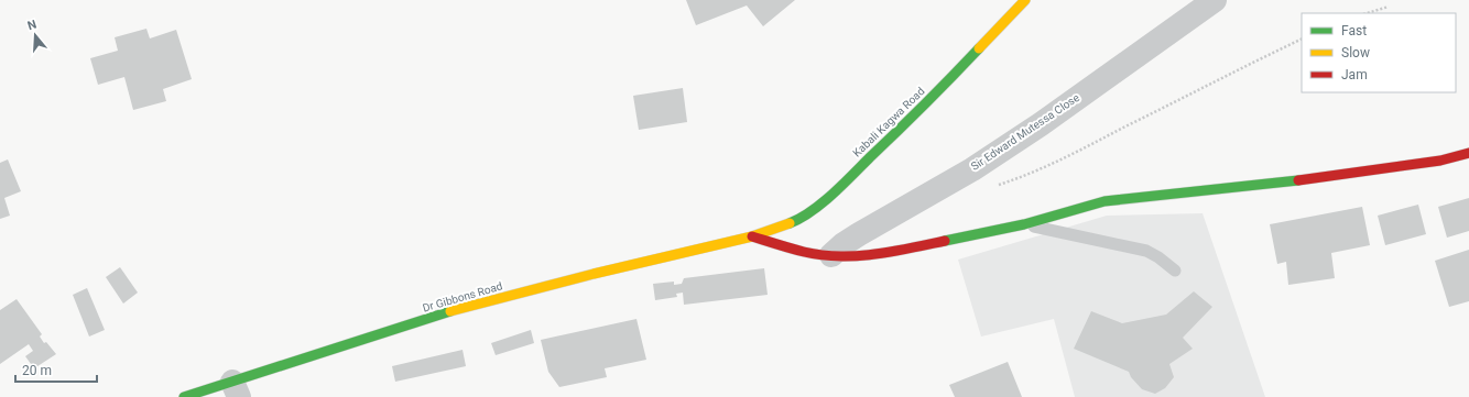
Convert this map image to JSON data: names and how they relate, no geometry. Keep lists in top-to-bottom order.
{
  "streets": {
    "street": ["Kabali Kagwa Road", "Sir Edward Mutessa Close", "Dr Gibbons Road"]
  },
  "crossings": [
    ["Kabali Kagwa Road", "Dr Gibbons Road"]
  ],
  "legend": ["Fast", "Slow", "Jam"],
  "scale_bar": "20 m",
  "north": "top"
}
